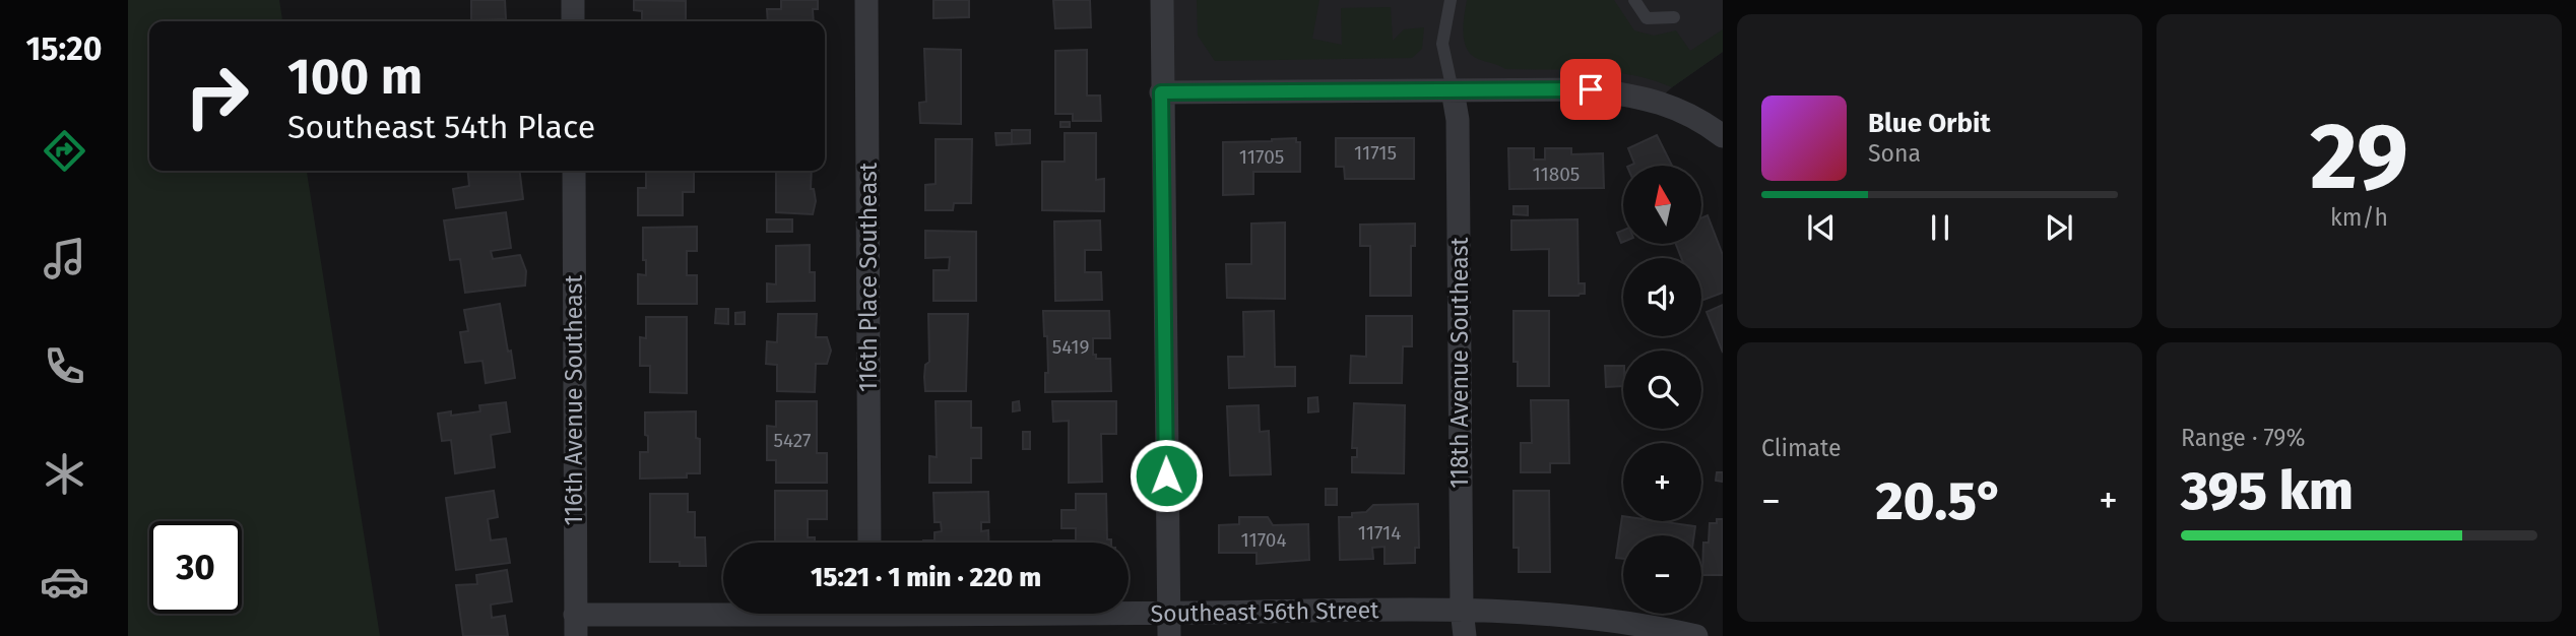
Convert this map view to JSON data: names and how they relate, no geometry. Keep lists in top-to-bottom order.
{
  "streets": {
    "street": [
      "116th Place Southeast",
      "118th Avenue Southeast",
      "116th Avenue Southeast",
      "Southeast 56th Street"
    ]
  },
  "crossings": [
    ["118th Avenue Southeast", "Southeast 56th Street"],
    ["116th Avenue Southeast", "Southeast 56th Street"]
  ],
  "house_numbers": [
    "11715",
    "11705",
    "11805",
    "5419",
    "5427",
    "11714",
    "11704"
  ],
  "north": "top",
  "page": {
    "tabs": "15:20",
    "tile": [
      ["29", "km/h"],
      "Climate",
      ["Range · 79%", "395 km"]
    ],
    "turn": ["100 m", "Southeast 54th Place"],
    "song": ["Blue Orbit", "Sona"],
    "map_buttons": ["+", "−"],
    "heat": ["−", "20.5°", "+"],
    "limit": "30",
    "trip": "15:21 · 1 min · 220 m"
  }
}
